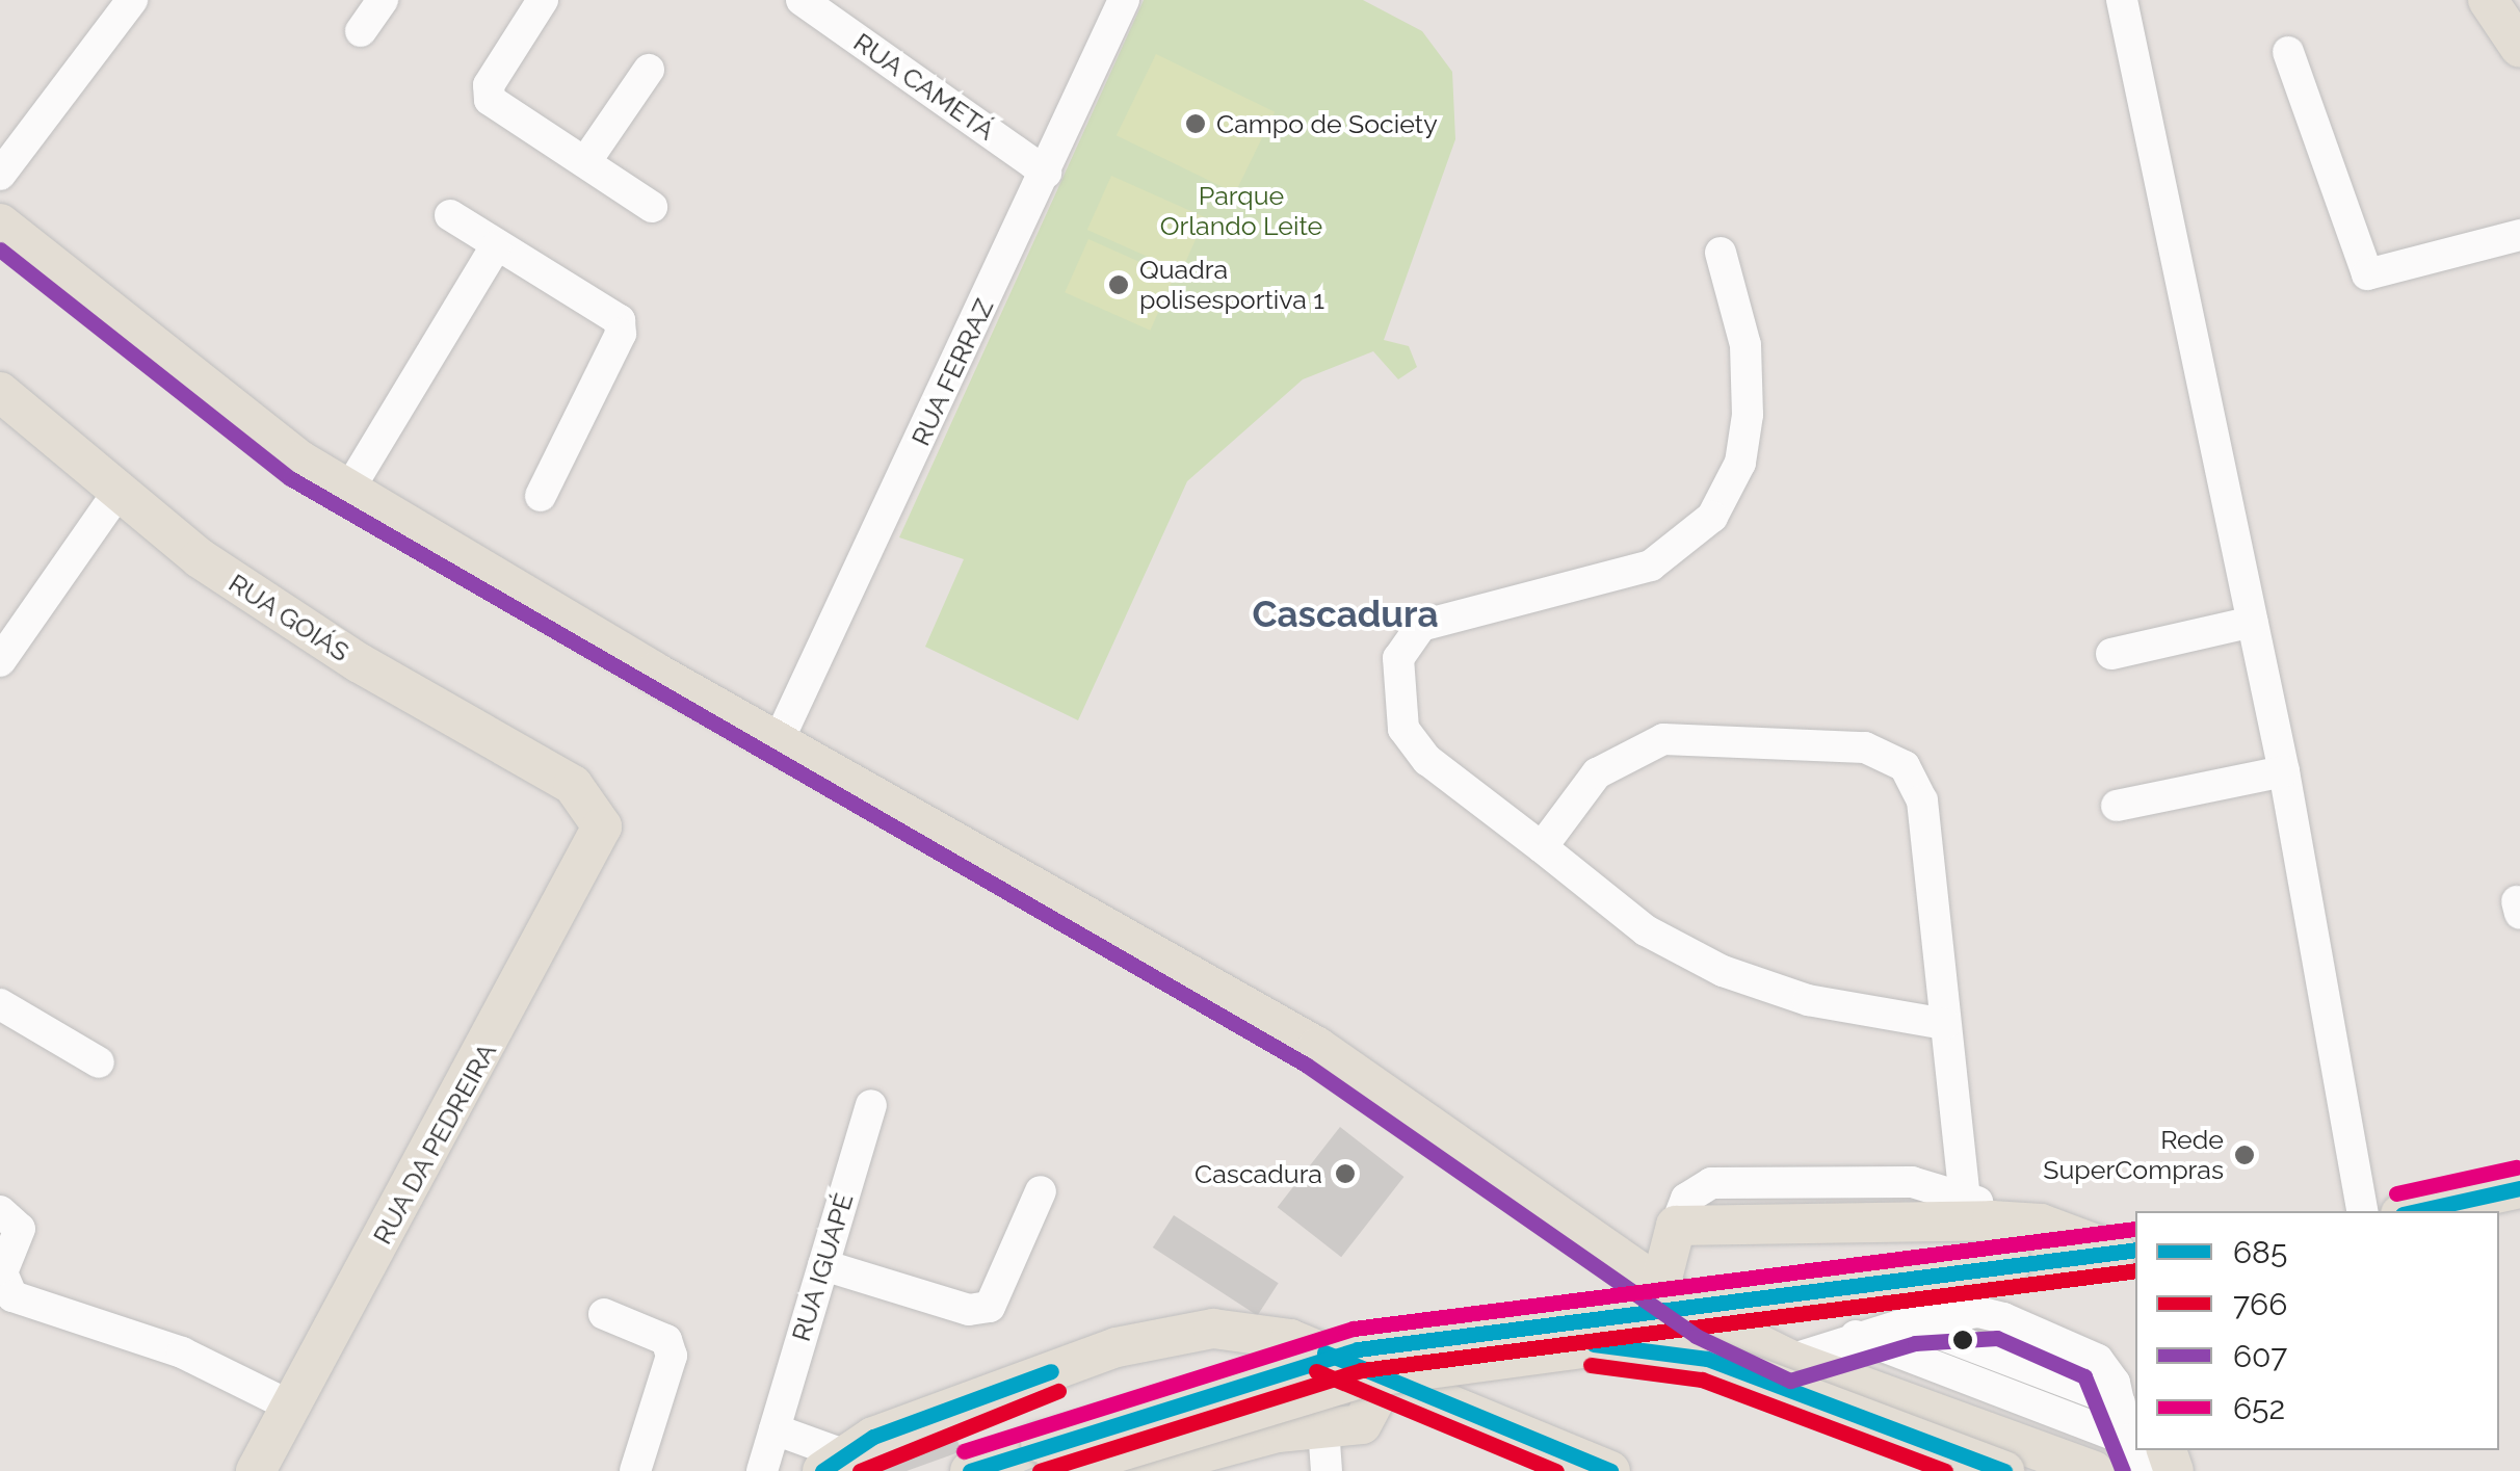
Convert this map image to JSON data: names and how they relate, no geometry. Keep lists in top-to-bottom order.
{
  "streets": {
    "main road": ["RUA GOIÁS", "RUA DA PEDREIRA"],
    "street": ["RUA CAMETÁ", "RUA FERRAZ", "RUA IGUAPÉ"]
  },
  "crossings": [
    ["RUA CAMETÁ", "RUA FERRAZ"],
    ["RUA GOIÁS", "RUA DA PEDREIRA"]
  ],
  "districts": ["Cascadura"],
  "parks": ["Parque Orlando Leite"],
  "places": [
    "Campo de Society",
    "Quadra polisesportiva 1",
    "Rede SuperCompras",
    "Cascadura"
  ],
  "lines": [
    "transit line 607",
    "transit line 652",
    "transit line 685",
    "transit line 766"
  ],
  "legend": [
    "685",
    "766",
    "607",
    "652"
  ]
}
